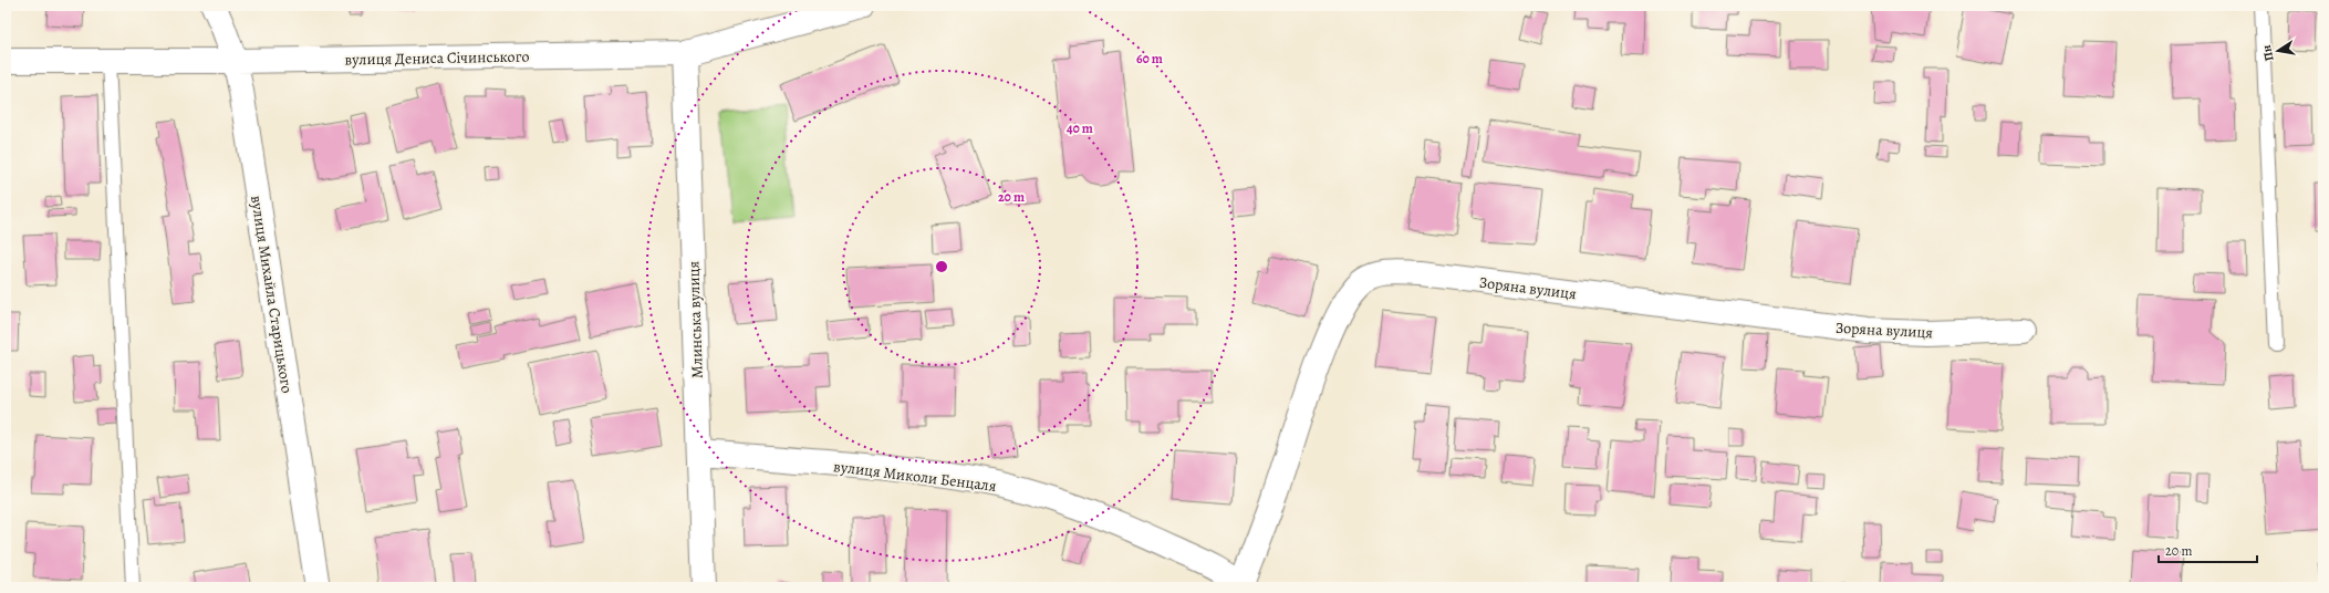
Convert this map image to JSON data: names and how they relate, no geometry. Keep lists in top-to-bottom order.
{
  "streets": {
    "street": [
      "вулиця Дениса Січинського",
      "Зоряна вулиця",
      "вулиця Михайла Старицького",
      "Млинська вулиця",
      "вулиця Миколи Бенцаля"
    ]
  },
  "crossings": [
    ["вулиця Дениса Січинського", "вулиця Михайла Старицького"],
    ["вулиця Дениса Січинського", "Млинська вулиця"],
    ["Зоряна вулиця", "вулиця Миколи Бенцаля"],
    ["Млинська вулиця", "вулиця Миколи Бенцаля"]
  ],
  "scale_bar": "20 m",
  "north": "left",
  "rings": ["60 m", "40 m", "20 m"]
}
